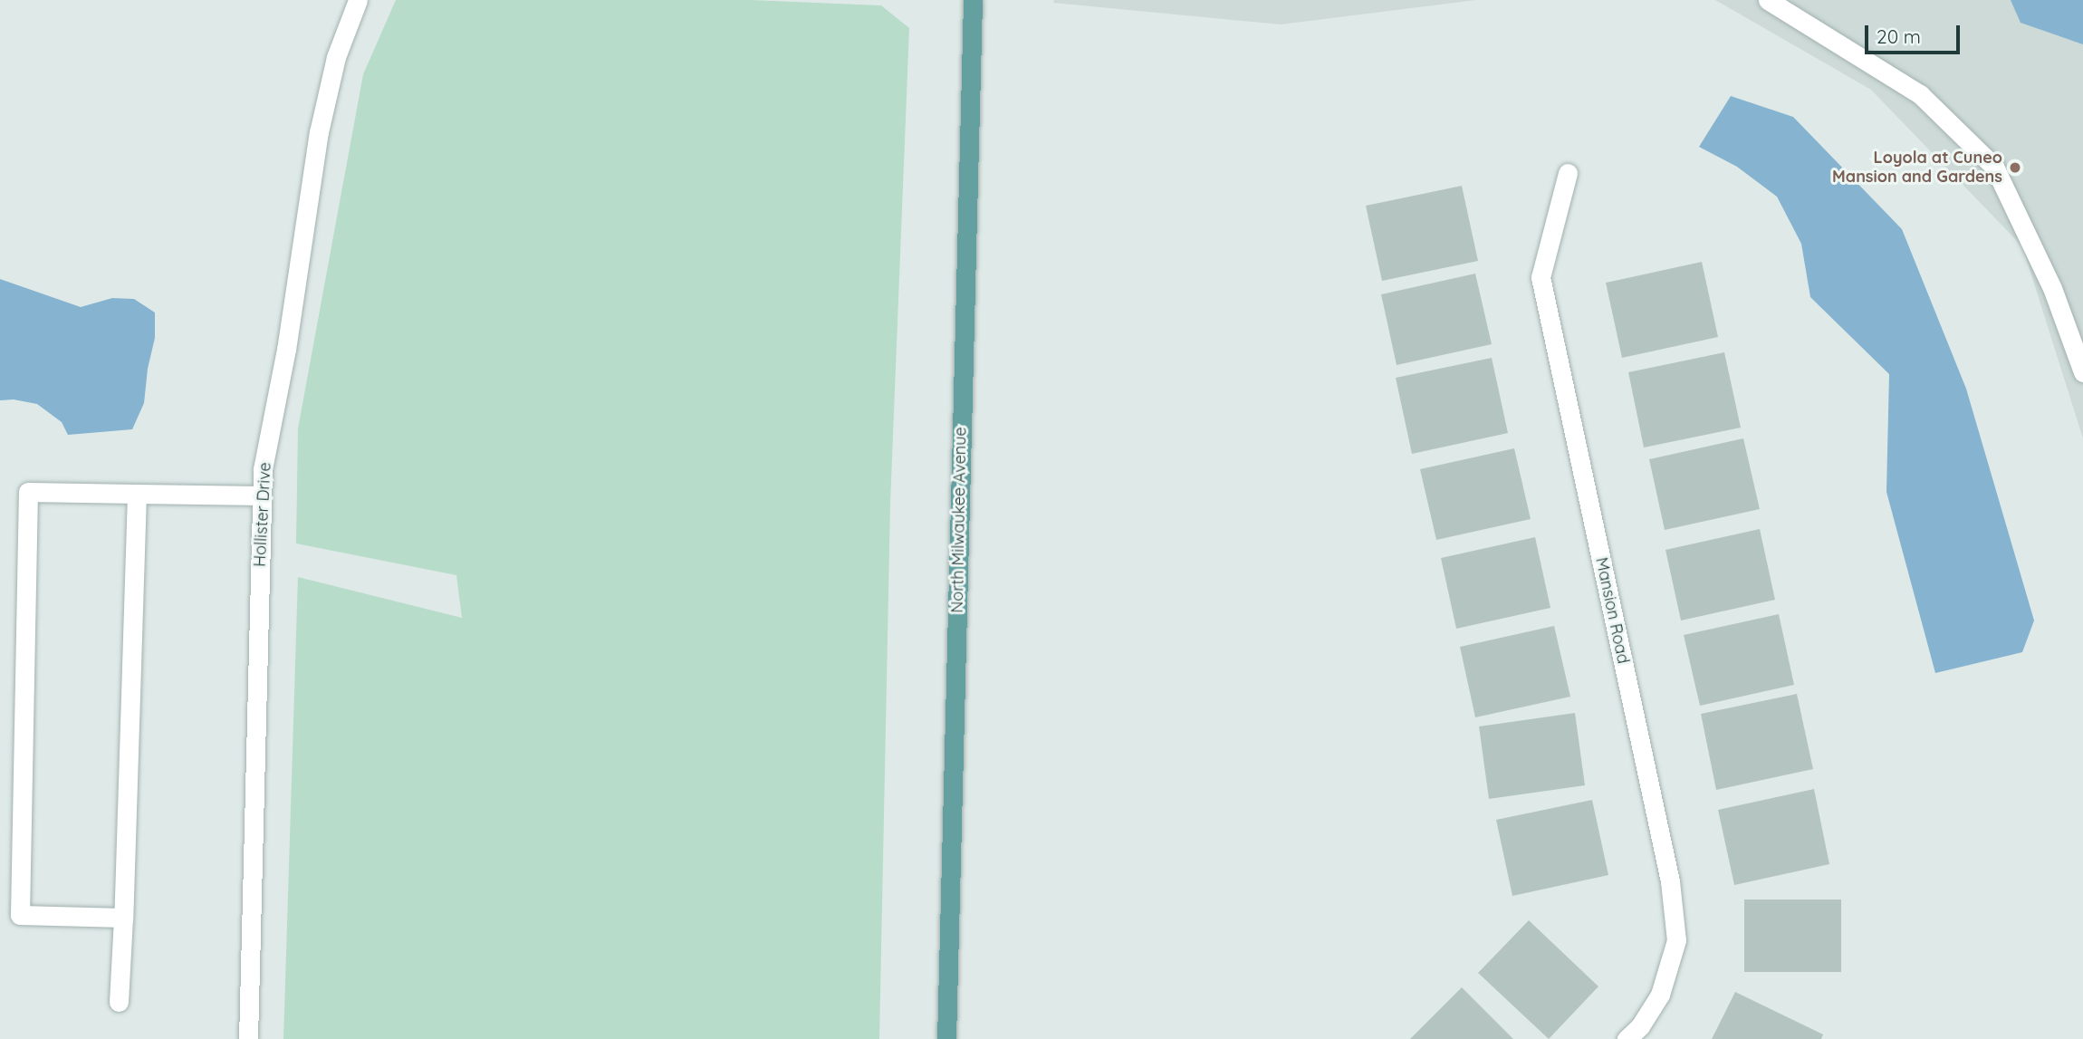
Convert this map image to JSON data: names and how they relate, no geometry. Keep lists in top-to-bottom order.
{
  "streets": {
    "main road": ["North Milwaukee Avenue"],
    "street": ["Hollister Drive", "Mansion Road"]
  },
  "places": ["Loyola at Cuneo Mansion and Gardens"],
  "scale_bar": "20 m"
}
